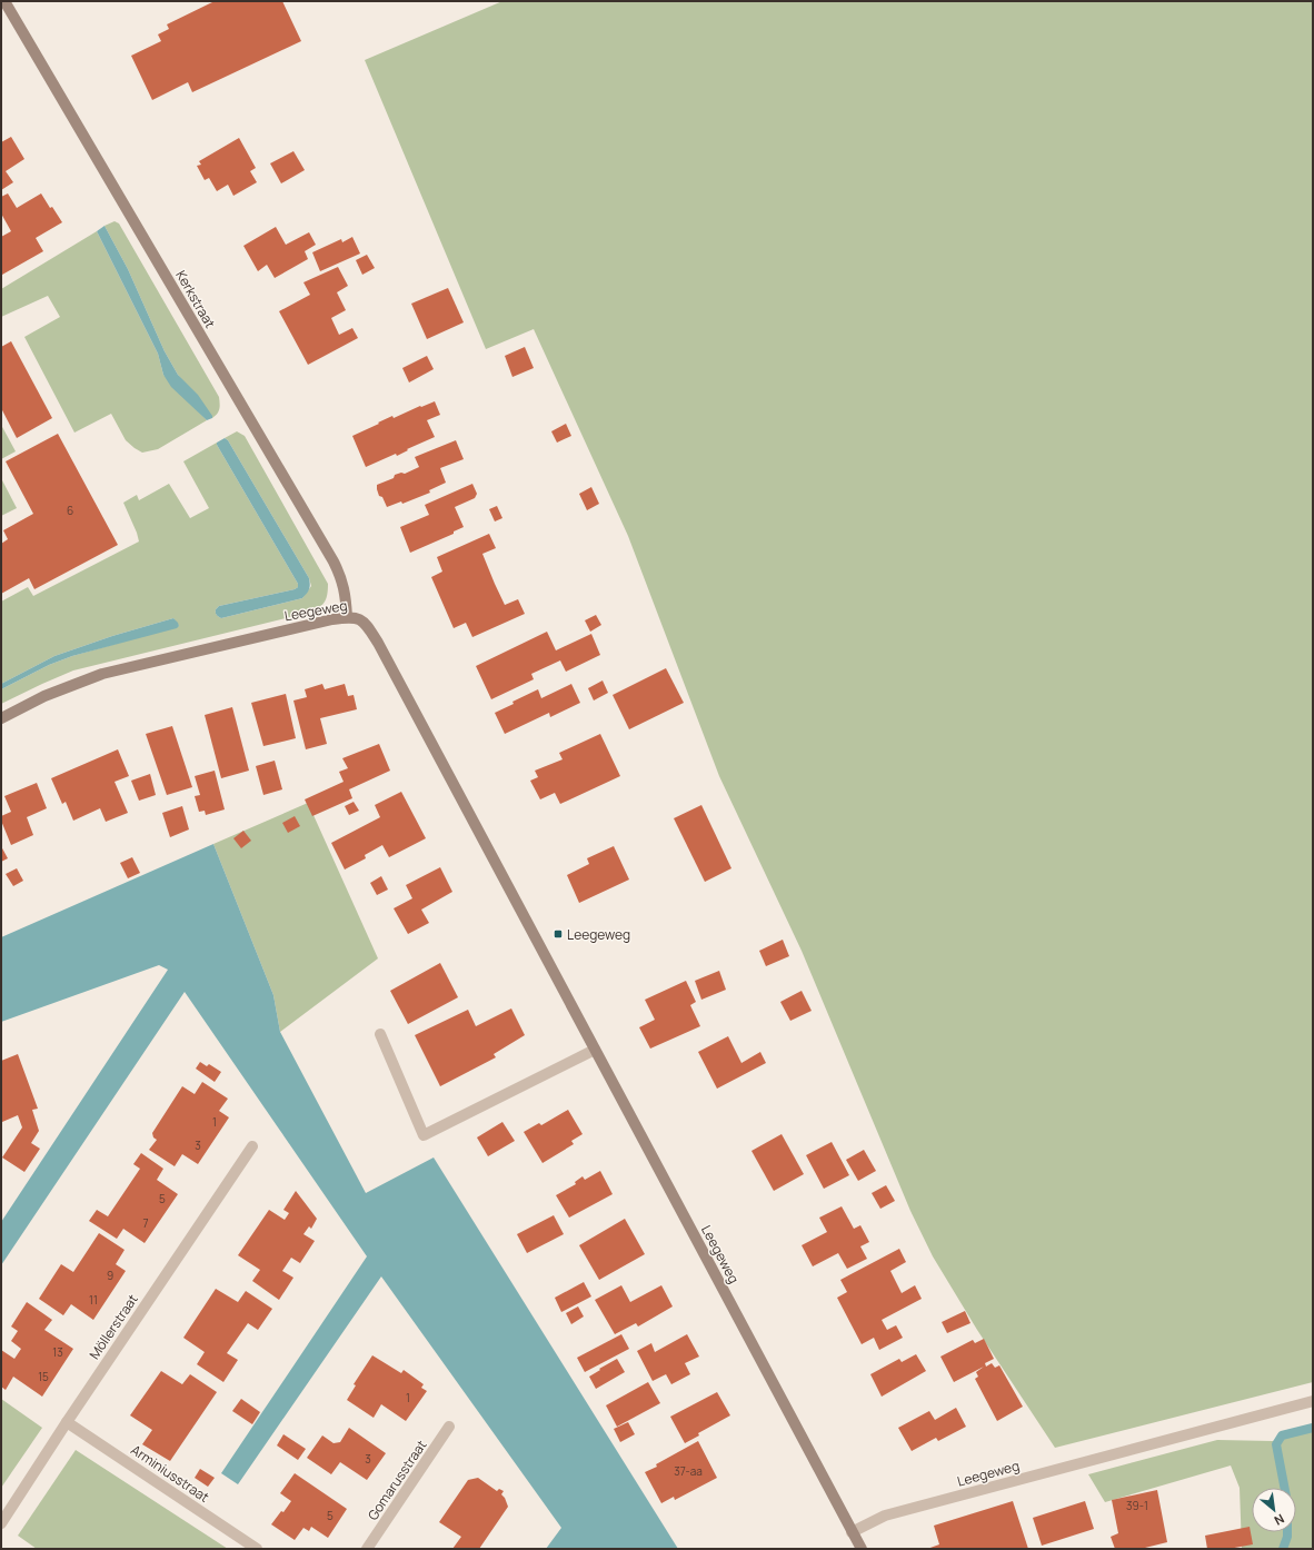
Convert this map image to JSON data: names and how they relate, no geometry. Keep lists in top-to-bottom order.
{
  "streets": {
    "main road": ["Kerkstraat", "Leegeweg"],
    "street": ["Möllerstraat", "Arminiusstraat", "Gomarusstraat"]
  },
  "crossings": [
    ["Kerkstraat", "Leegeweg"],
    ["Möllerstraat", "Arminiusstraat"]
  ],
  "places": {
    "transit": ["Leegeweg"]
  },
  "house_numbers": [
    "6",
    "1",
    "3",
    "5",
    "7",
    "9",
    "11",
    "13",
    "15",
    "1",
    "3",
    "37-aa",
    "39-1",
    "5"
  ],
  "north": "bottom right"
}
